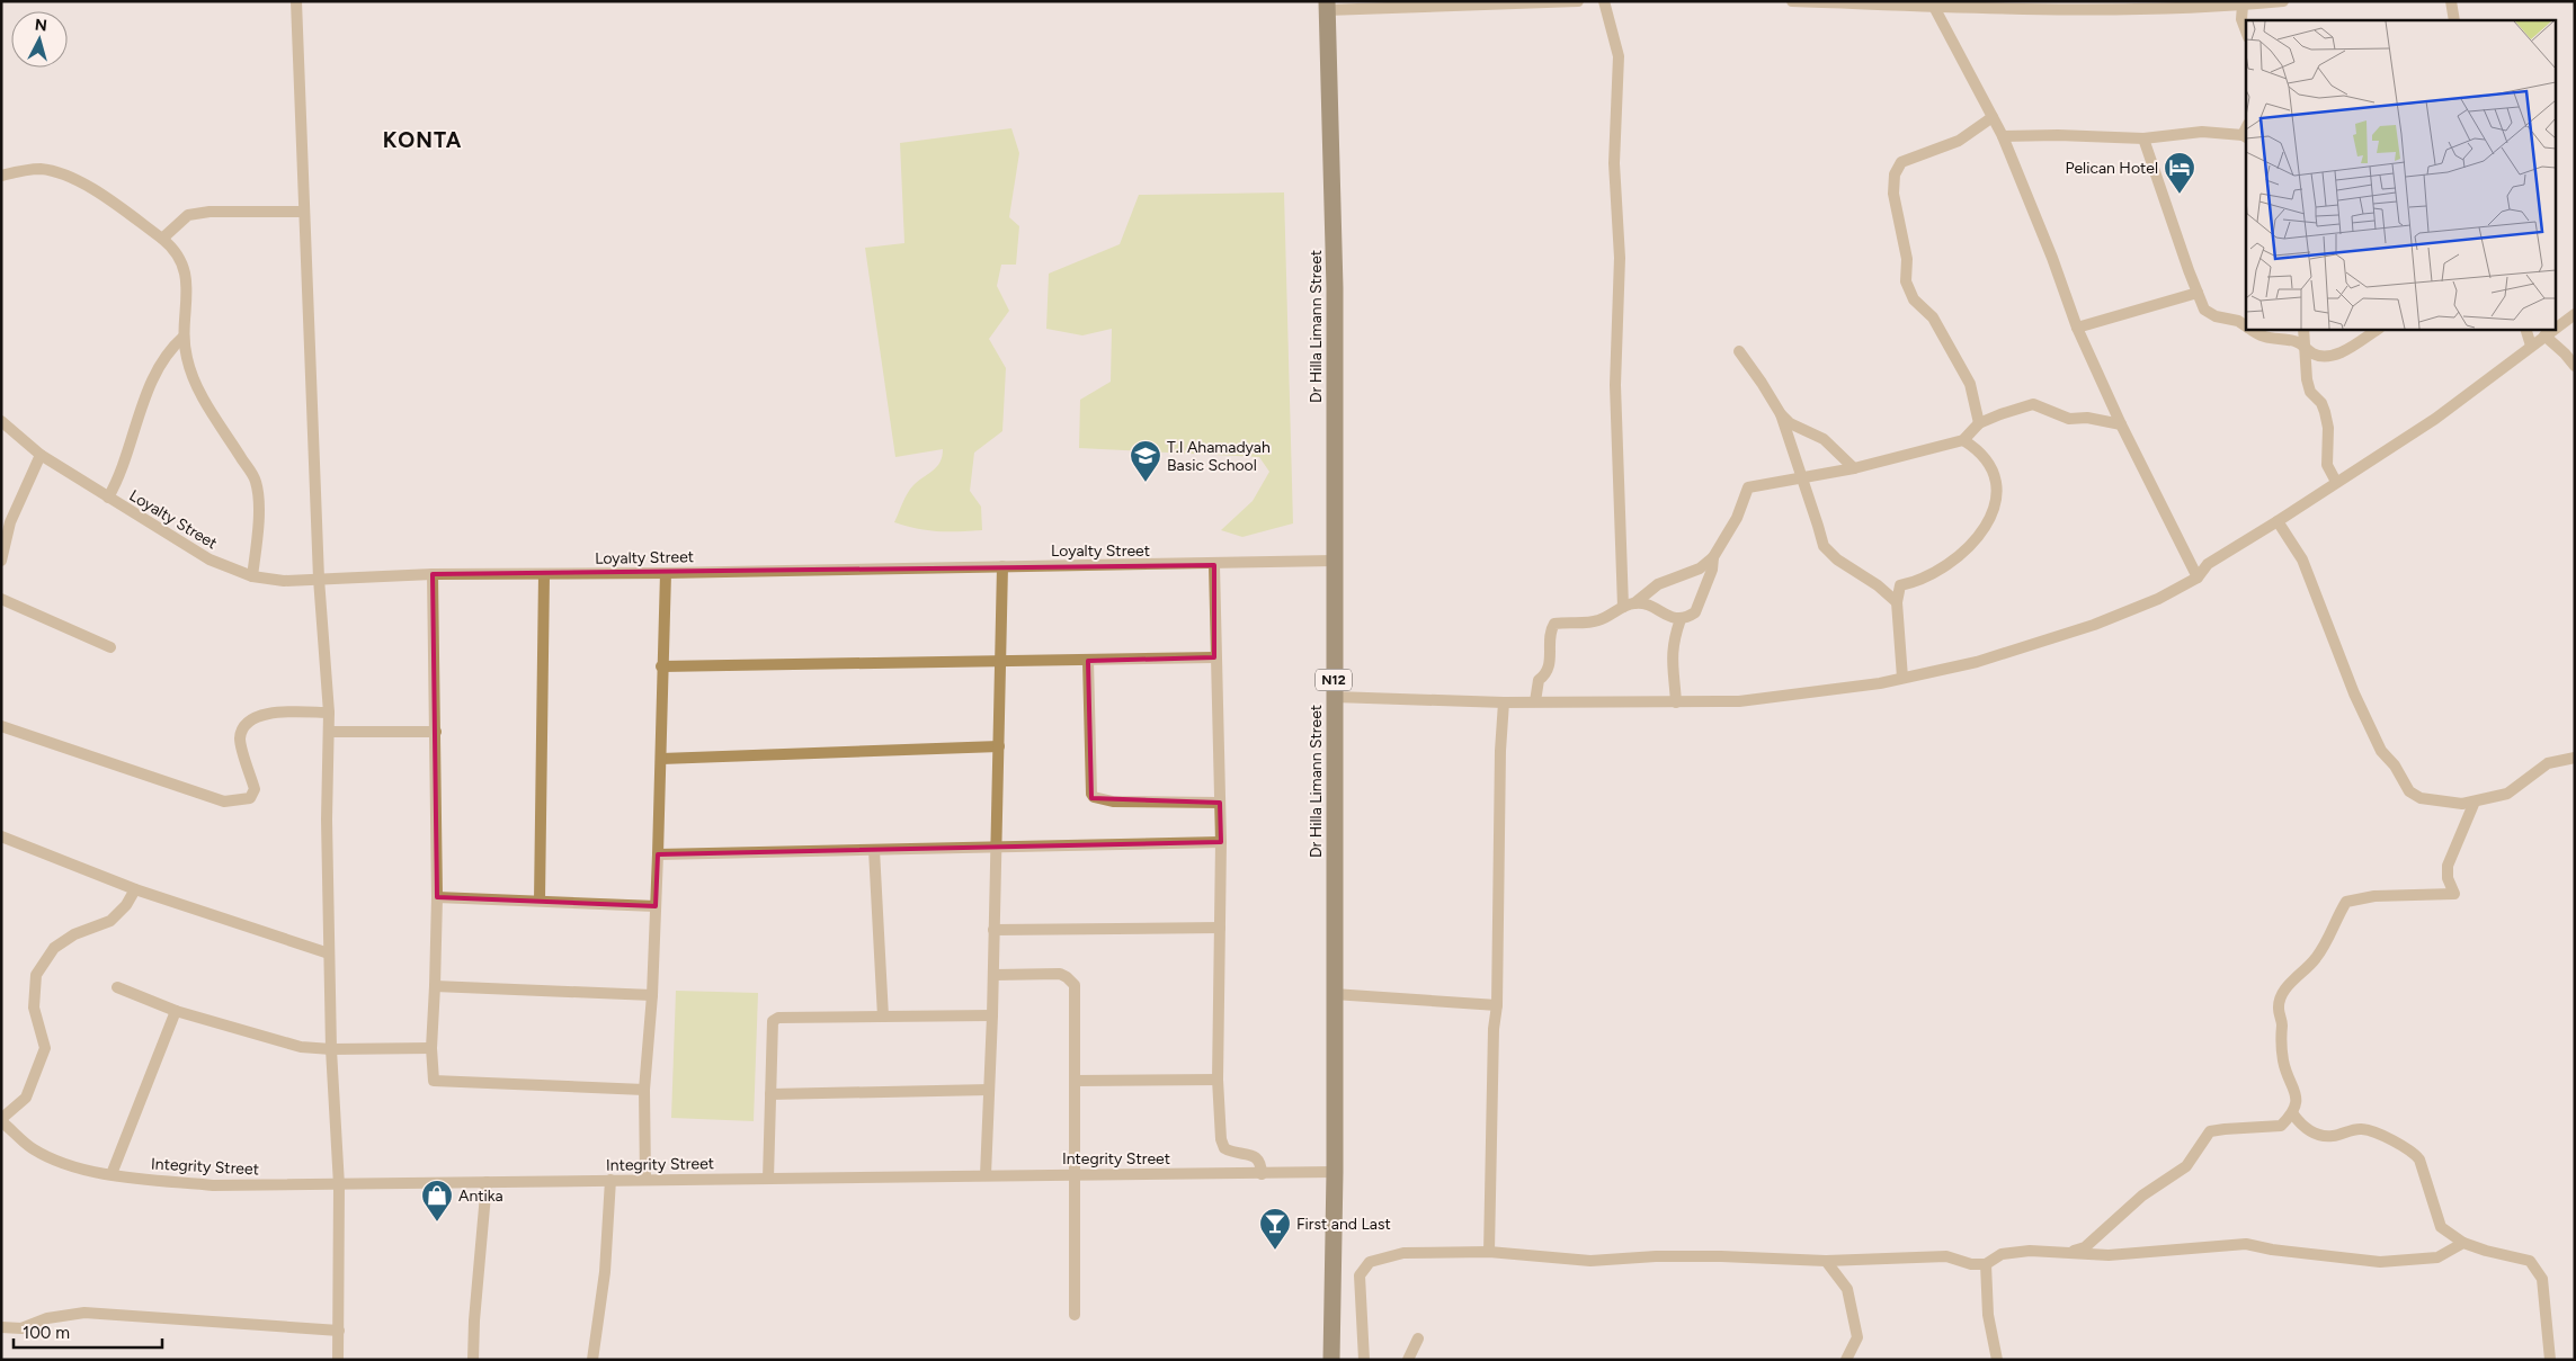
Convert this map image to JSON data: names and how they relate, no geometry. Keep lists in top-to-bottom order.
{
  "streets": {
    "highway": ["Dr Hilla Limann Street", "N12"],
    "street": ["Loyalty Street", "Integrity Street"]
  },
  "crossings": [
    ["Dr Hilla Limann Street", "Loyalty Street"],
    ["Dr Hilla Limann Street", "Integrity Street"]
  ],
  "districts": ["KONTA"],
  "places": {
    "hotel": ["Pelican Hotel"],
    "school or university": ["T.I Ahamadyah Basic School"],
    "shop": ["Antika"],
    "bar": ["First and Last"]
  },
  "scale_bar": "100 m",
  "north": "top"
}
